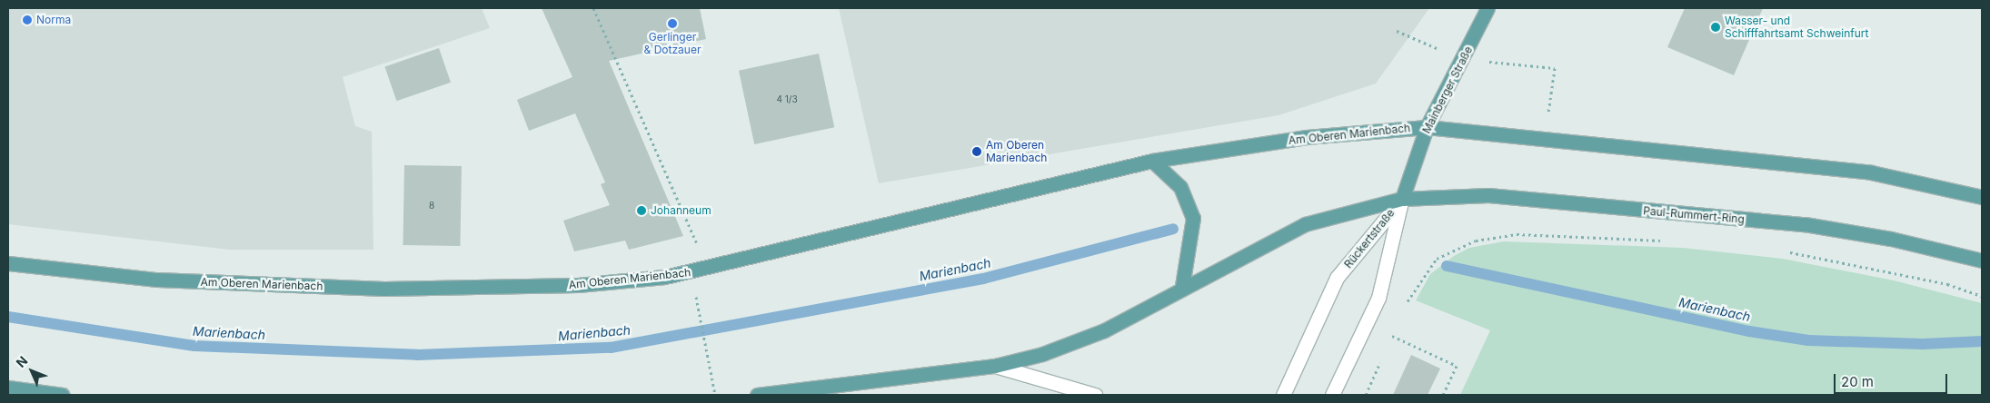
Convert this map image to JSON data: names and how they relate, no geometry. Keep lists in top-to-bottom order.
{
  "streets": {
    "main road": ["Mainberger Straße", "Am Oberen Marienbach", "Paul-Rummert-Ring"],
    "street": ["Rückertstraße"]
  },
  "crossings": [
    ["Mainberger Straße", "Am Oberen Marienbach"],
    ["Mainberger Straße", "Paul-Rummert-Ring"],
    ["Mainberger Straße", "Rückertstraße"],
    ["Paul-Rummert-Ring", "Rückertstraße"]
  ],
  "water": ["Marienbach"],
  "places": [
    "Norma",
    "Gerlinger & Dotzauer",
    "Wasser- und Schifffahrtsamt Schweinfurt",
    "Am Oberen Marienbach",
    "Johanneum"
  ],
  "house_numbers": ["4 1/3", "8"],
  "scale_bar": "20 m",
  "north": "top left"
}
